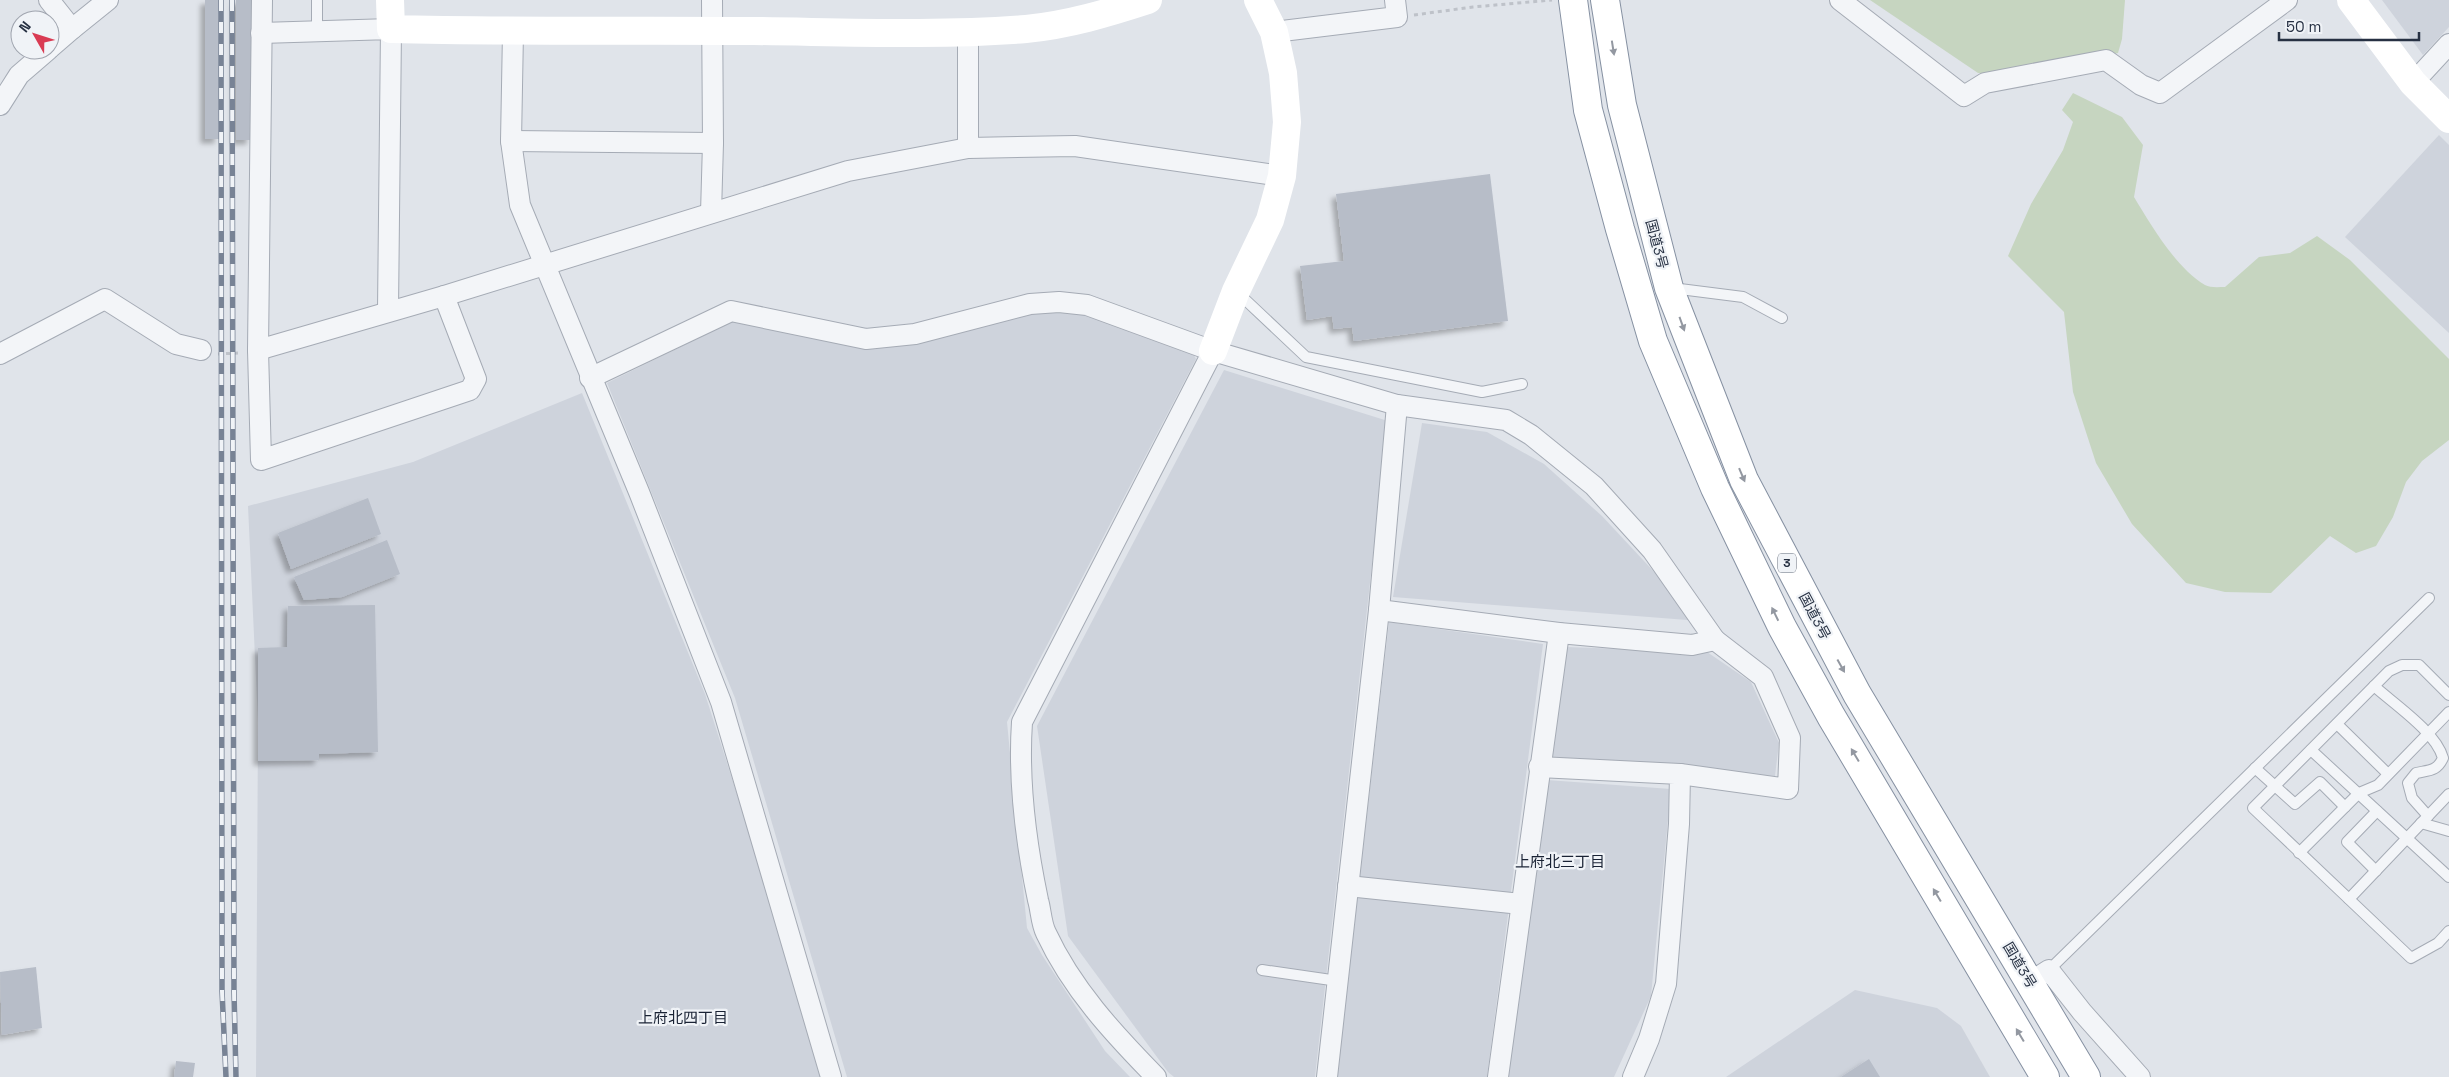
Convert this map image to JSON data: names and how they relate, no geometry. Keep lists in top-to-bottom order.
{
  "streets": {
    "main road": ["国道3号", "3"]
  },
  "districts": ["上府北三丁目", "上府北四丁目"],
  "scale_bar": "50 m",
  "north": "top left"
}
